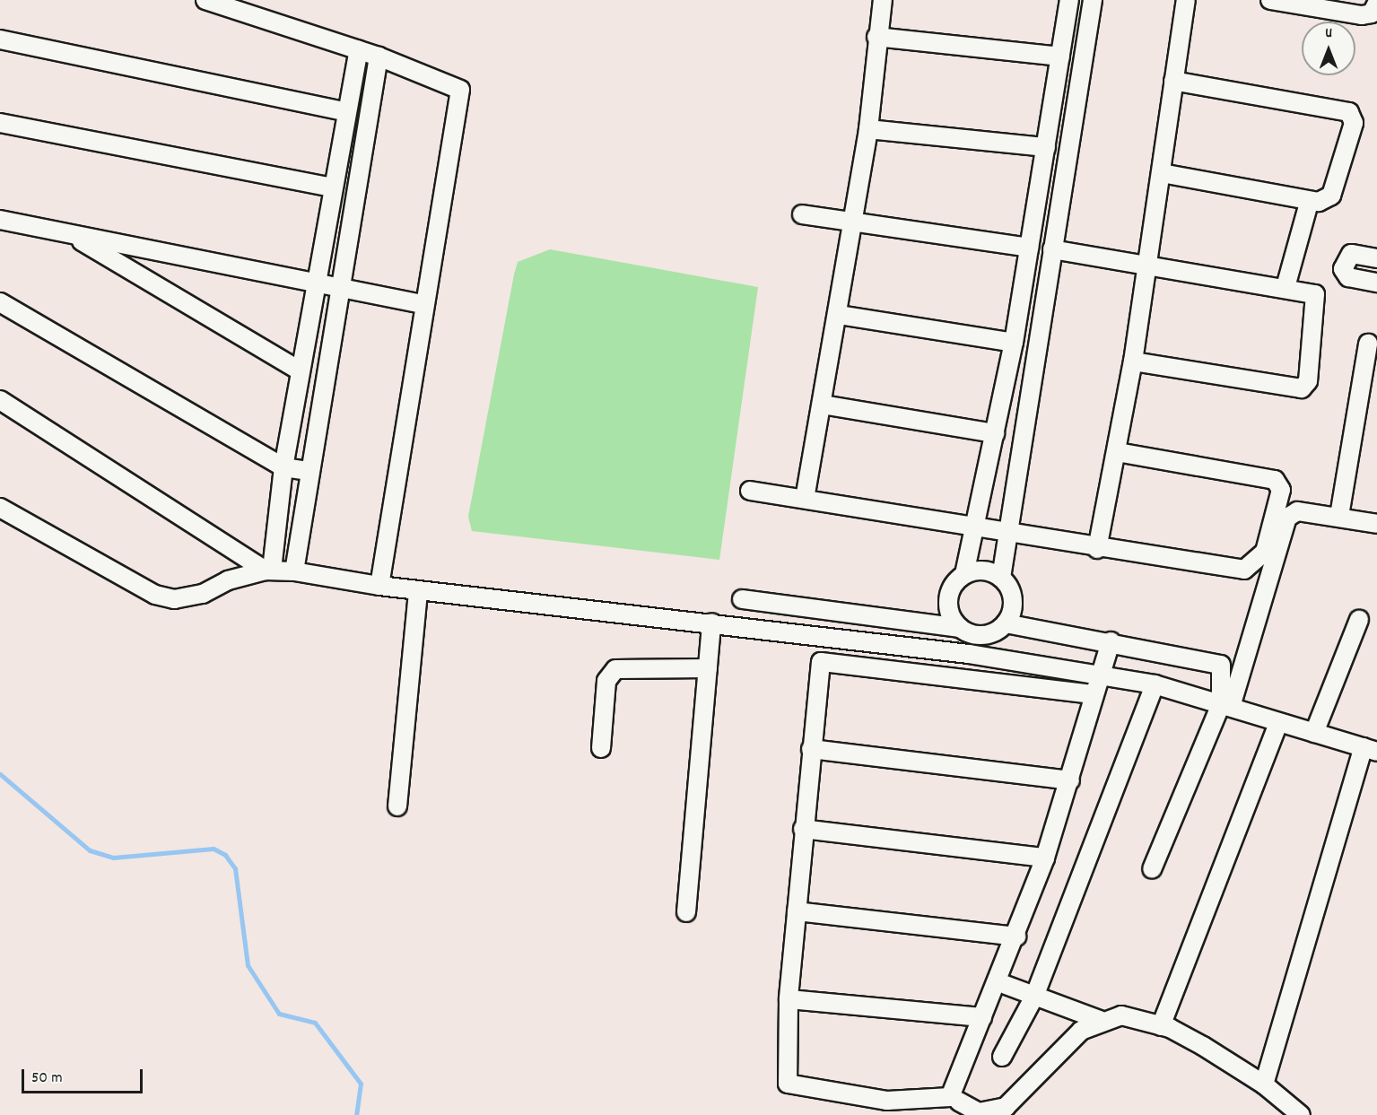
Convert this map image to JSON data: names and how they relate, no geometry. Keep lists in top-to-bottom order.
{
  "scale_bar": "50 m",
  "north": "top"
}
